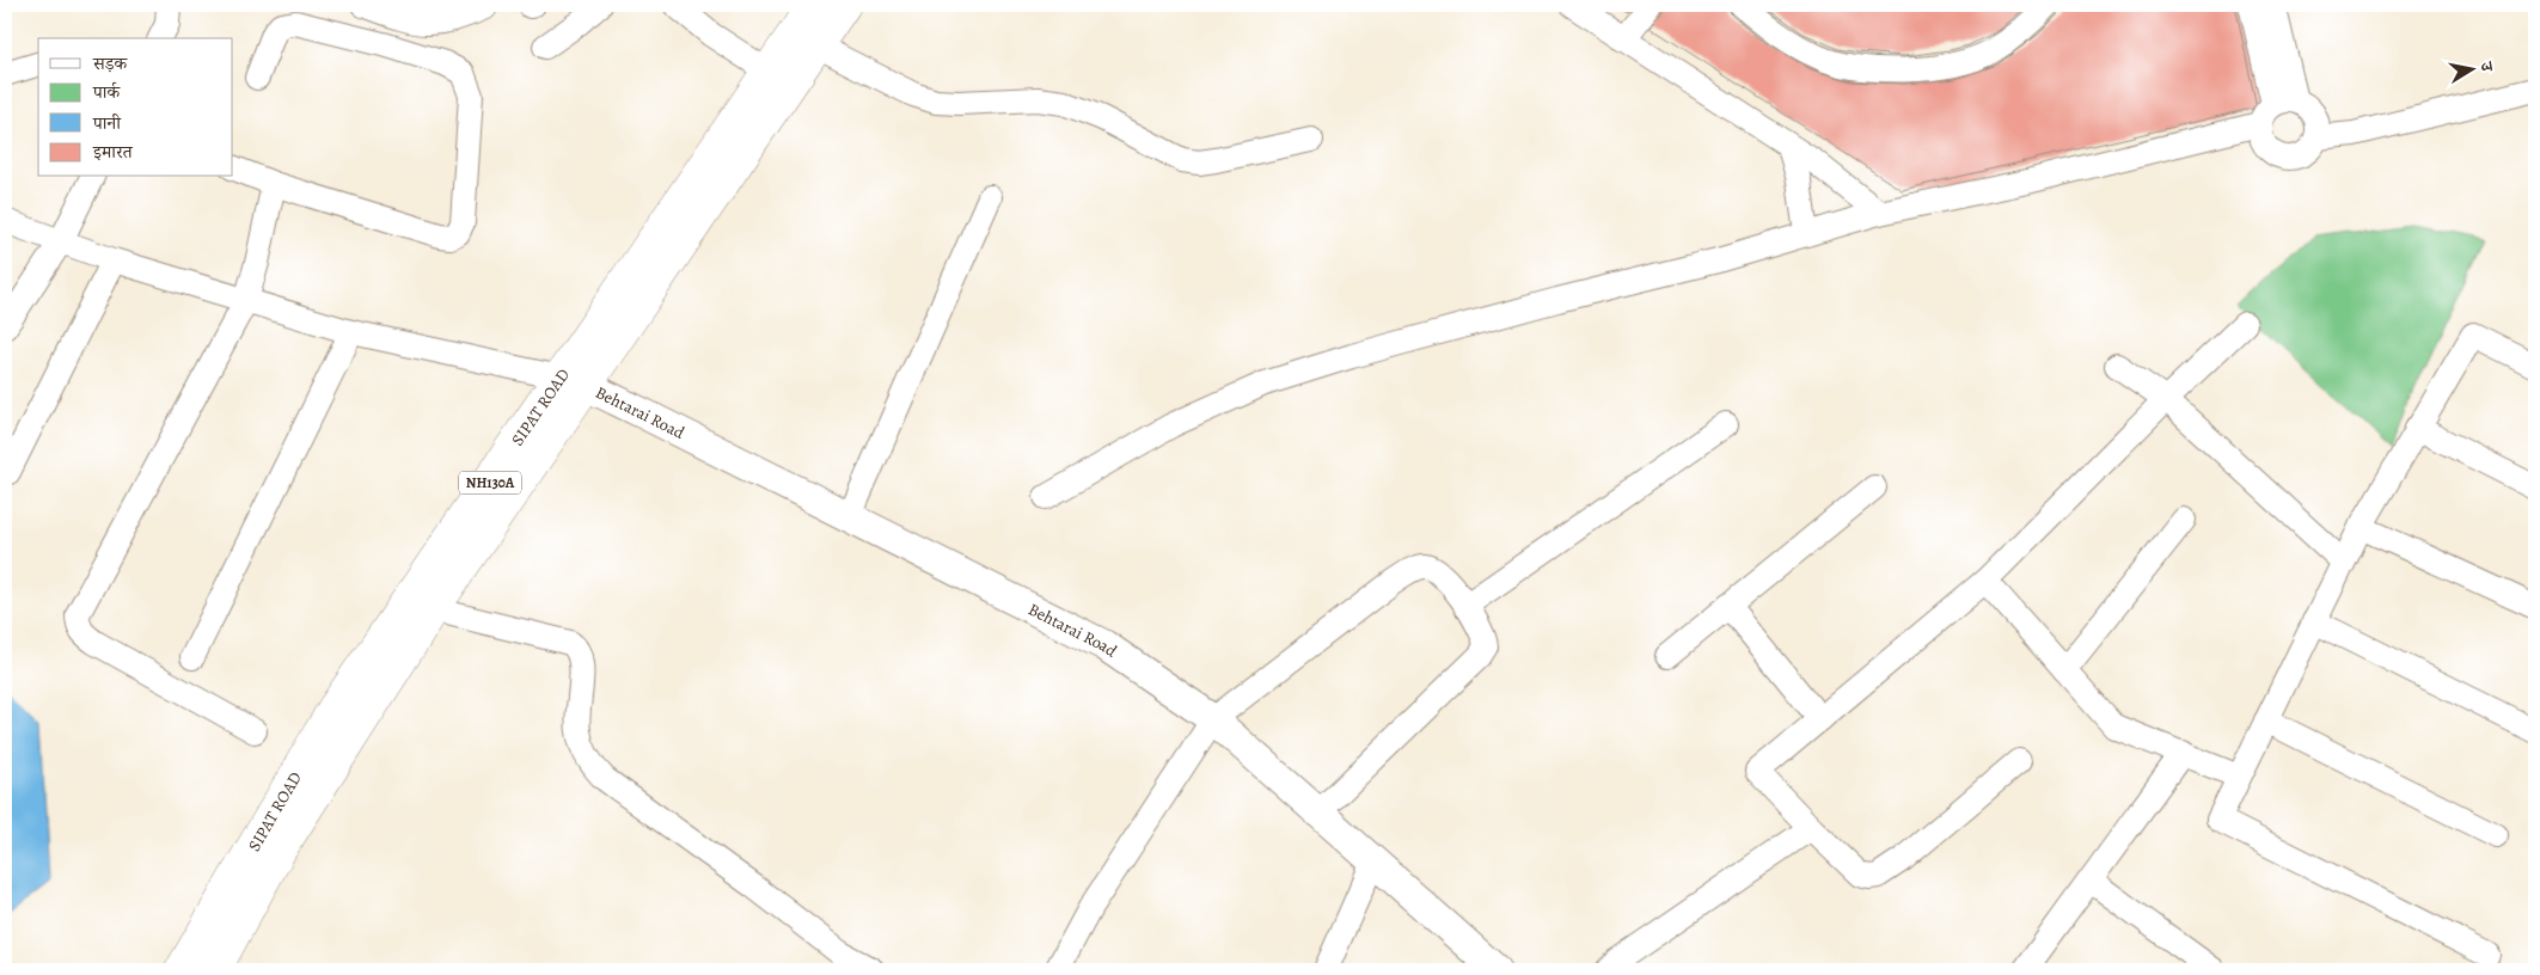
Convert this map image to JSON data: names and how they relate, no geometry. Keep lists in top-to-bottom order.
{
  "streets": {
    "highway": ["SIPAT ROAD", "NH130A"],
    "main road": ["Behtarai Road"]
  },
  "crossings": [
    ["SIPAT ROAD", "Behtarai Road"]
  ],
  "legend": [
    "सड़क",
    "पार्क",
    "पानी",
    "इमारत"
  ],
  "north": "right"
}
